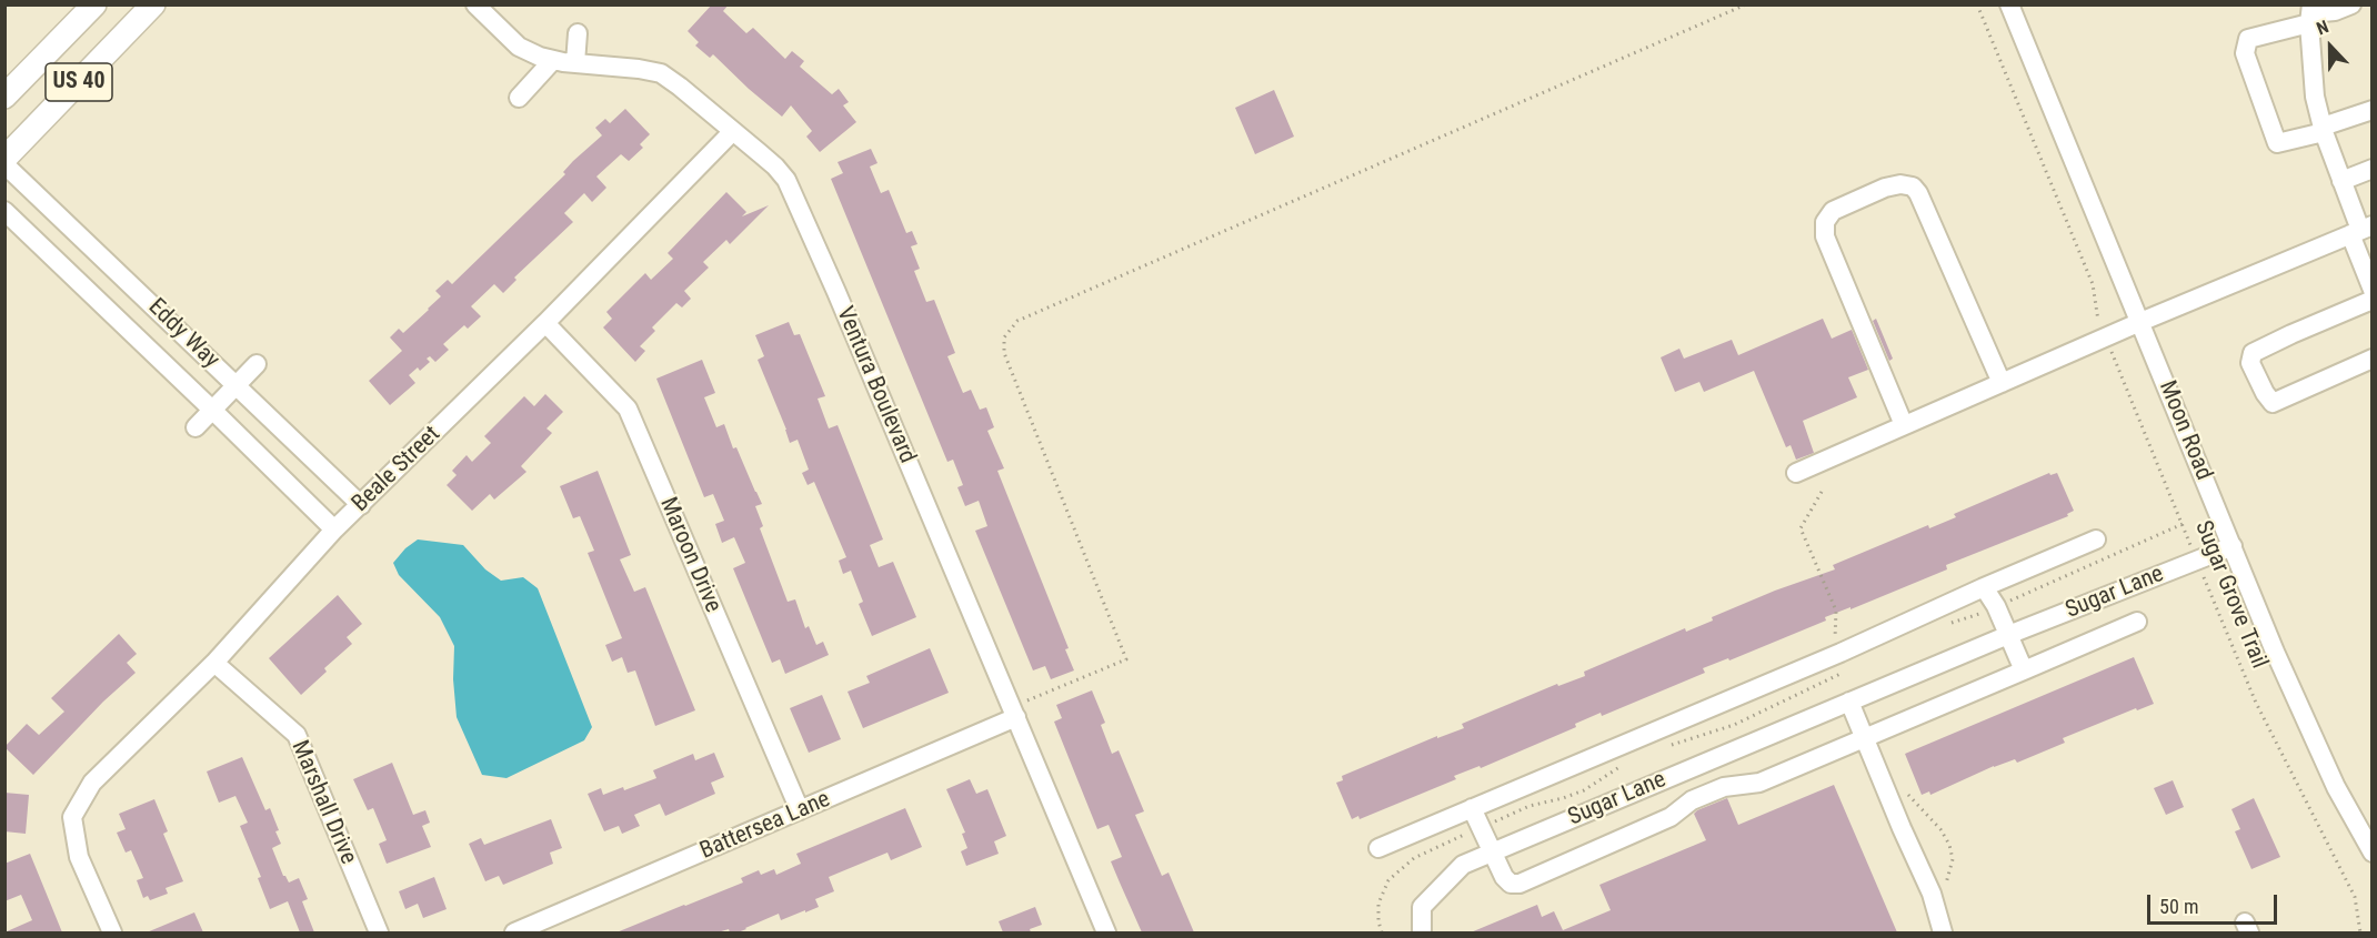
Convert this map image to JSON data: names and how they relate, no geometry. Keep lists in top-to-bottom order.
{
  "streets": {
    "main road": ["US 40"],
    "street": [
      "Eddy Way",
      "Ventura Boulevard",
      "Moon Road",
      "Beale Street",
      "Maroon Drive",
      "Sugar Lane",
      "Marshall Drive",
      "Battersea Lane"
    ],
    "path": ["Sugar Grove Trail"]
  },
  "crossings": [
    ["Eddy Way", "Beale Street"],
    ["Ventura Boulevard", "Beale Street"],
    ["Ventura Boulevard", "Battersea Lane"],
    ["Moon Road", "Sugar Lane"],
    ["Beale Street", "Maroon Drive"],
    ["Beale Street", "Marshall Drive"],
    ["Maroon Drive", "Battersea Lane"],
    ["Sugar Lane", "Sugar Grove Trail"]
  ],
  "scale_bar": "50 m",
  "north": "top"
}
